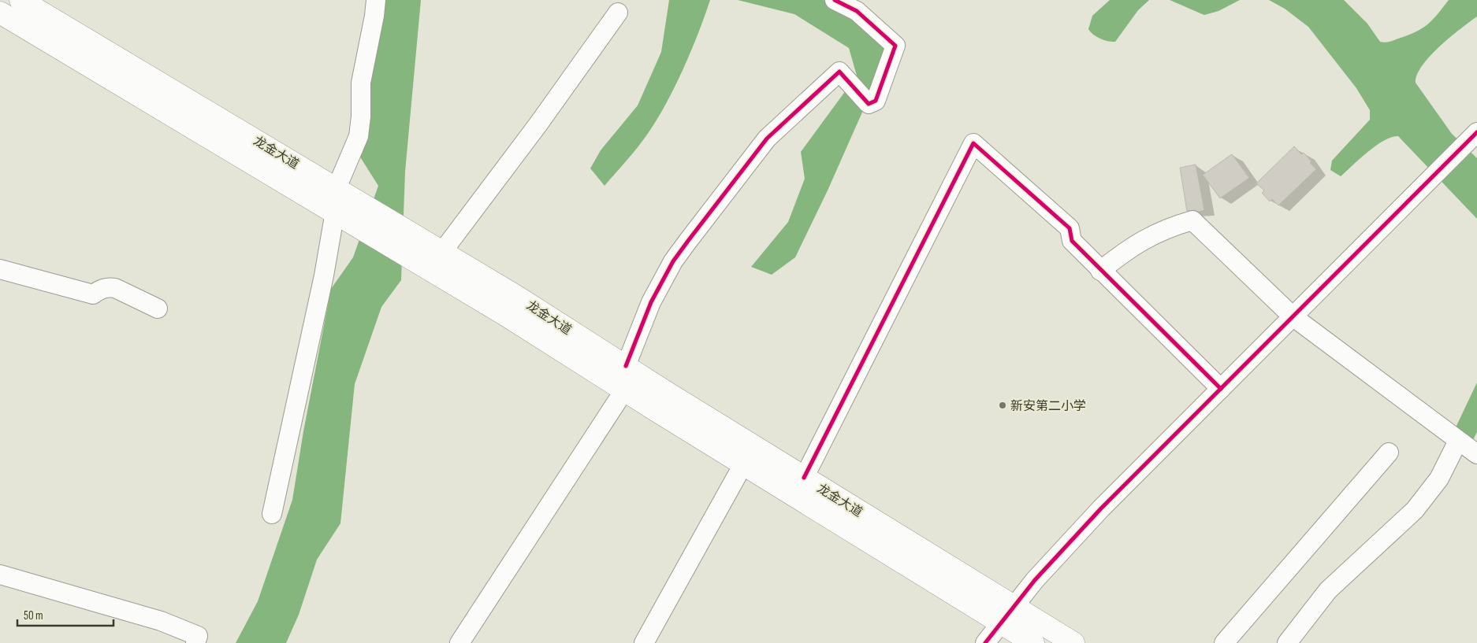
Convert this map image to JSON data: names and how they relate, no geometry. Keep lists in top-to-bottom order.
{
  "streets": {
    "main road": ["龙金大道"]
  },
  "places": ["新安第二小学"],
  "scale_bar": "50 m"
}
